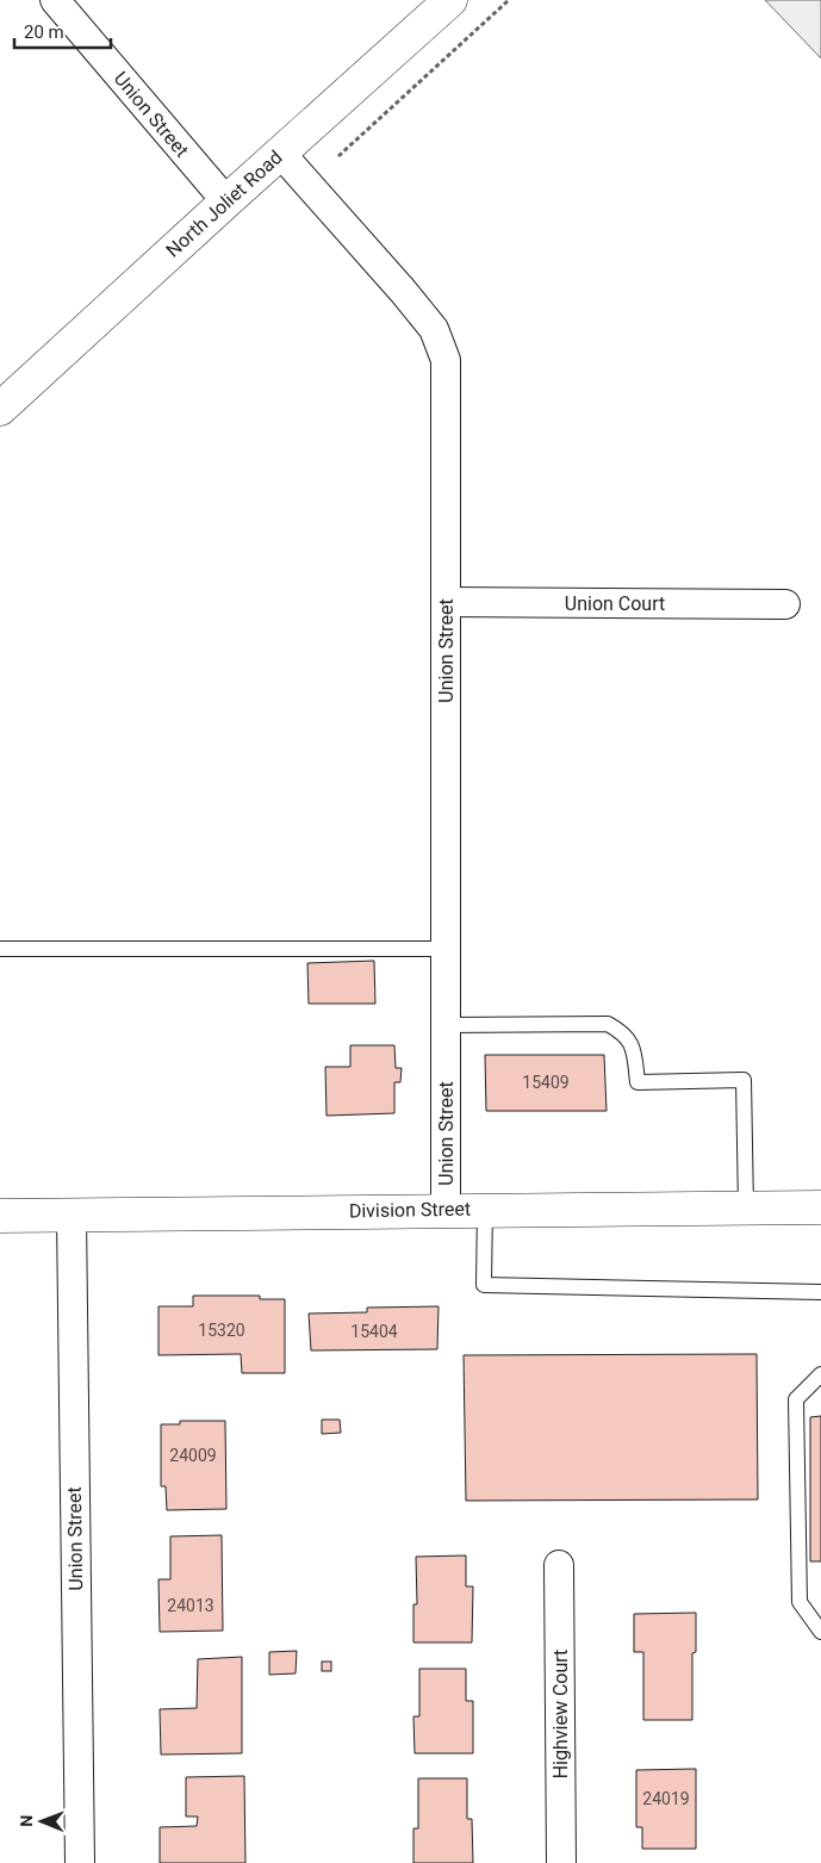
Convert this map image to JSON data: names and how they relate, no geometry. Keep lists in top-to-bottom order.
{
  "streets": {
    "main road": ["North Joliet Road", "Division Street"],
    "street": ["Union Street", "Union Court", "Highview Court"]
  },
  "crossings": [
    ["Union Street", "North Joliet Road"],
    ["Union Street", "Union Court"],
    ["Union Street", "Division Street"]
  ],
  "house_numbers": [
    "15409",
    "15320",
    "15404",
    "24009",
    "24013",
    "24019"
  ],
  "scale_bar": "20 m",
  "north": "left"
}
